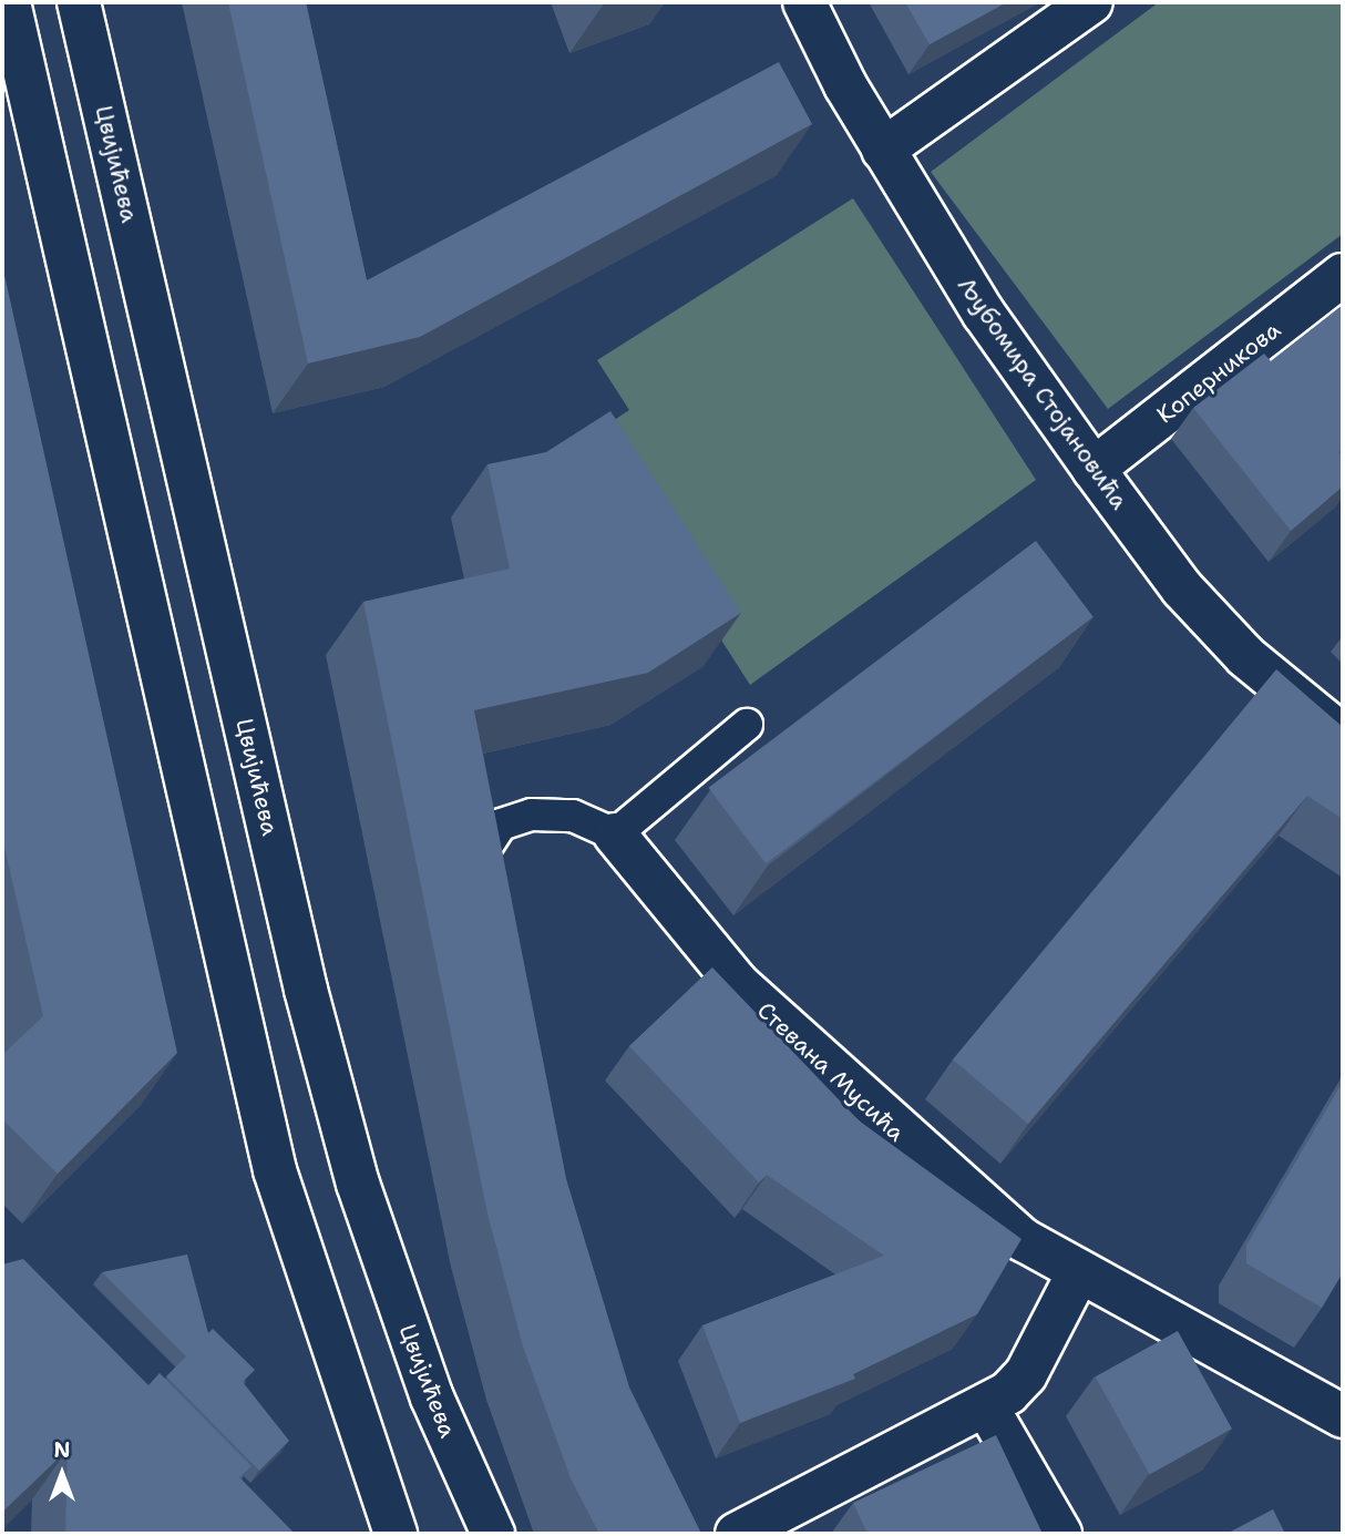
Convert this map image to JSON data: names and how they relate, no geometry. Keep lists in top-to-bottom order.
{
  "streets": {
    "main road": [
      "Цвијићева",
      "Коперникова",
      "Љубомира Стојановића",
      "Стевана Мусића"
    ]
  },
  "crossings": [
    ["Коперникова", "Љубомира Стојановића"]
  ],
  "north": "top"
}
